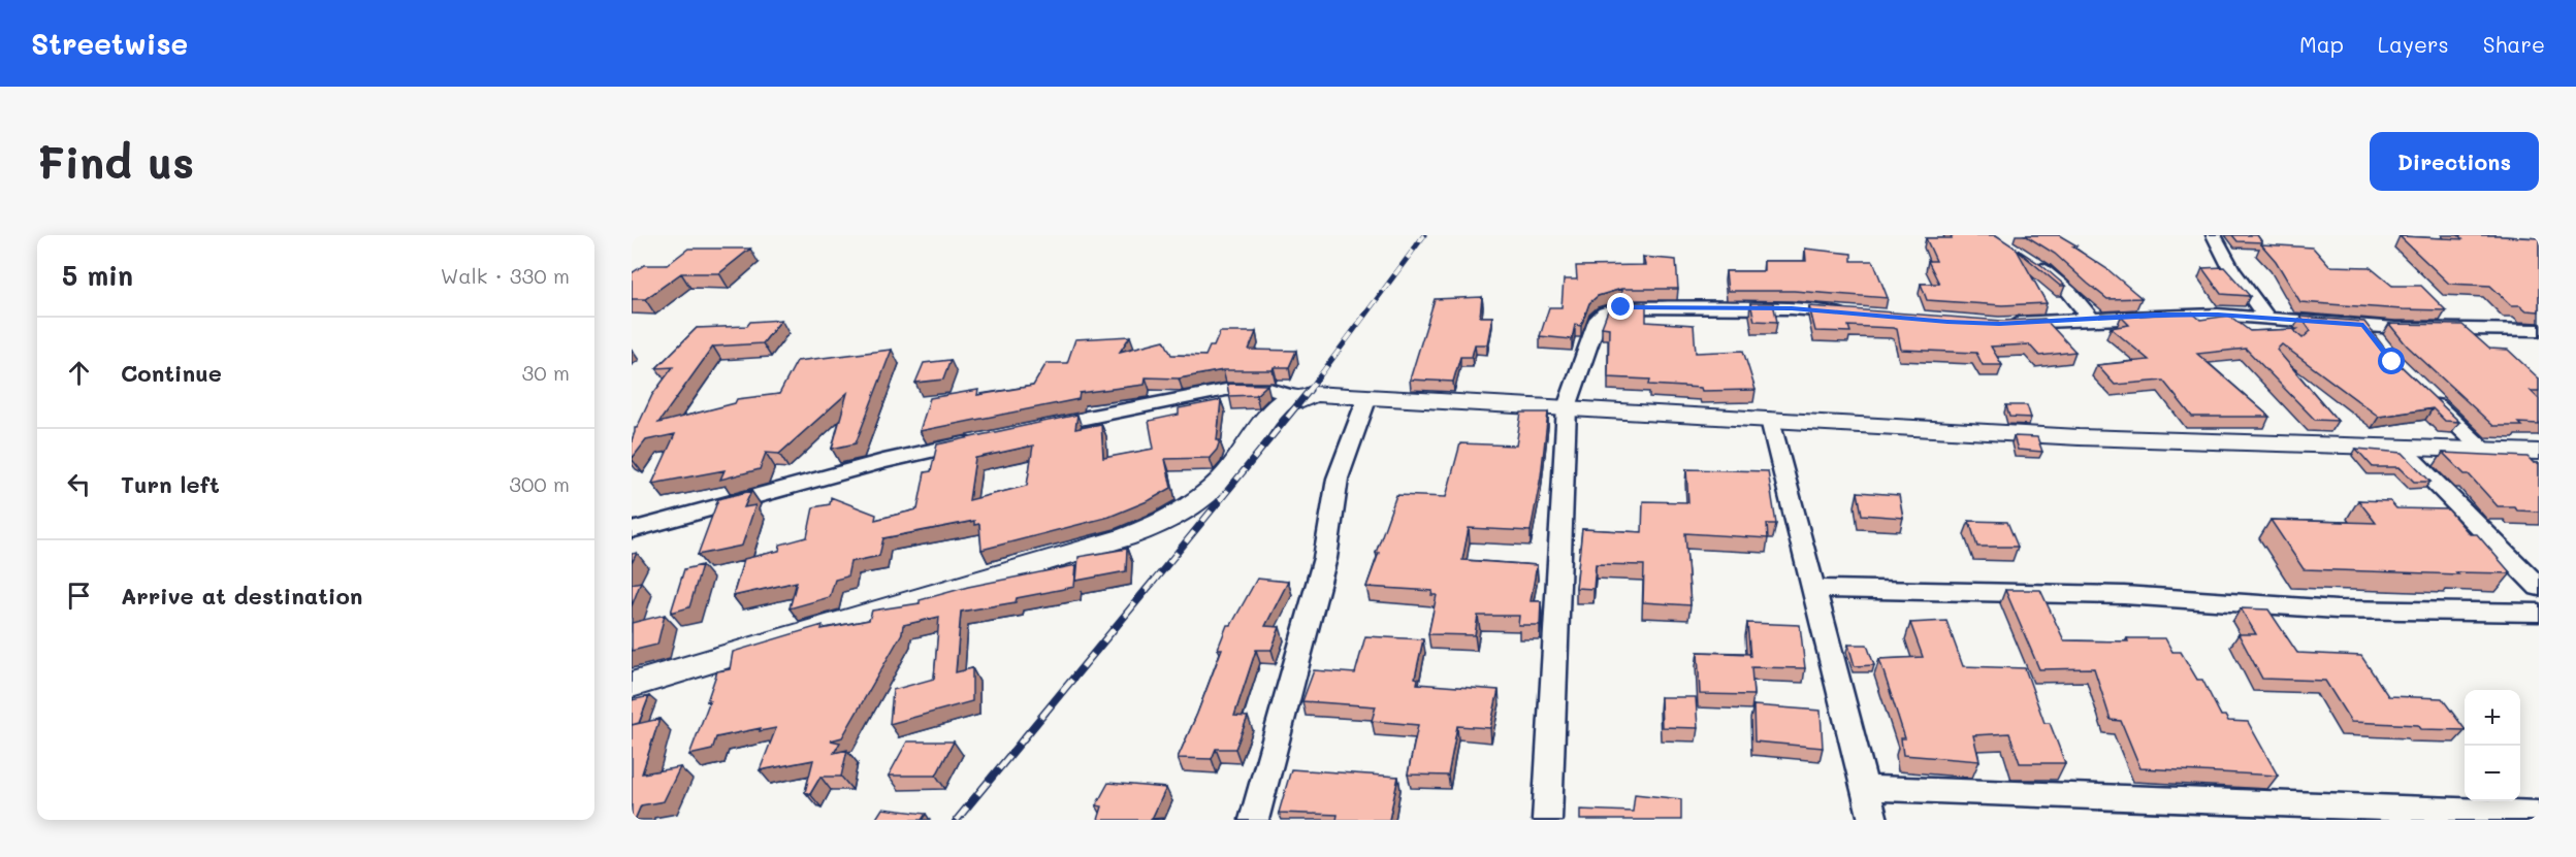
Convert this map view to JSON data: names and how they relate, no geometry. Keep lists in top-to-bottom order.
{
  "page": {
    "header": "Streetwise",
    "nav": ["Map", "Layers", "Share"],
    "buttons": "Directions",
    "title": "Find us",
    "heading": ["5 min", "Walk · 330 m"],
    "list": [
      ["Continue", "30 m"],
      ["Turn left", "300 m"],
      "Arrive at destination"
    ],
    "map_buttons": ["+", "−"]
  }
}
